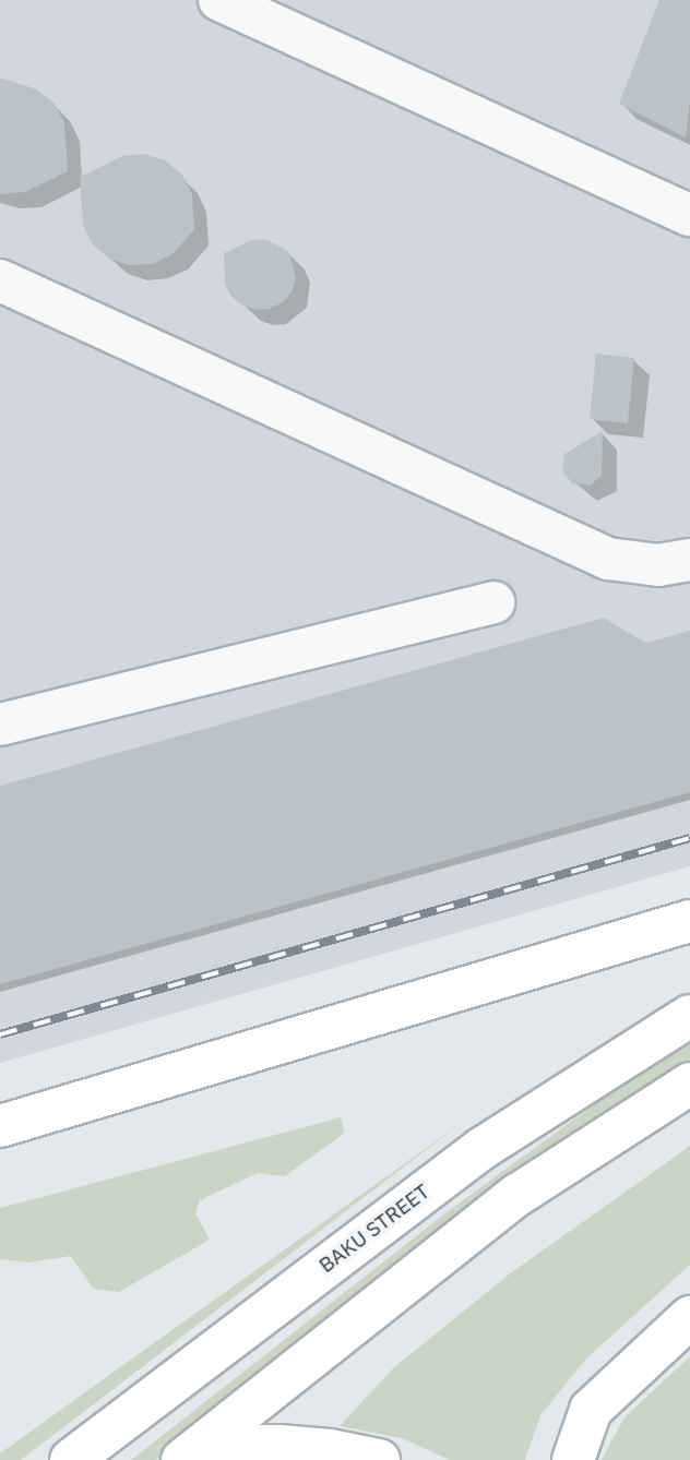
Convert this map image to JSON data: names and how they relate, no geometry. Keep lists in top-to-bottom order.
{
  "streets": {
    "main road": ["BAKU STREET"]
  }
}
